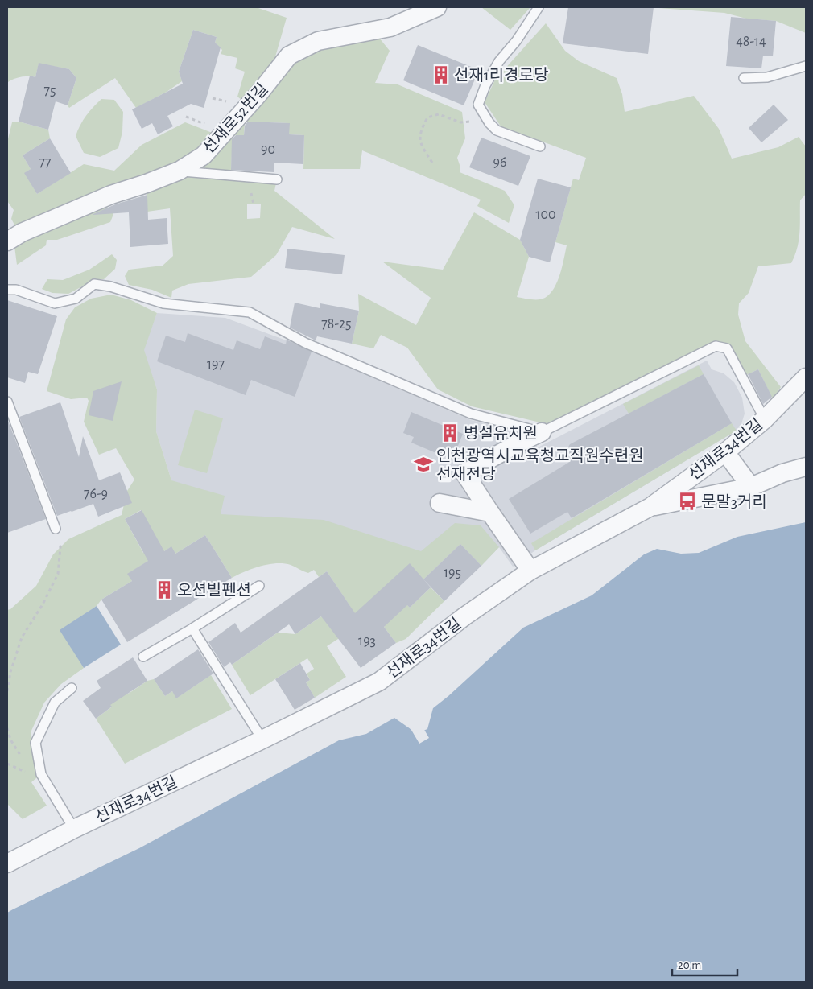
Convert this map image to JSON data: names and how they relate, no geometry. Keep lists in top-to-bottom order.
{
  "streets": {
    "street": ["선재로52번길", "선재로34번길"]
  },
  "places": {
    "building": ["선재1리경로당", "병설유치원", "오션빌펜션"],
    "school or university": ["인천광역시교육청교직원수련원 선재전당"],
    "bus stop": ["문말3거리"]
  },
  "house_numbers": [
    "48-14",
    "75",
    "90",
    "77",
    "96",
    "100",
    "78-25",
    "197",
    "76-9",
    "195",
    "193"
  ],
  "scale_bar": "20 m"
}
